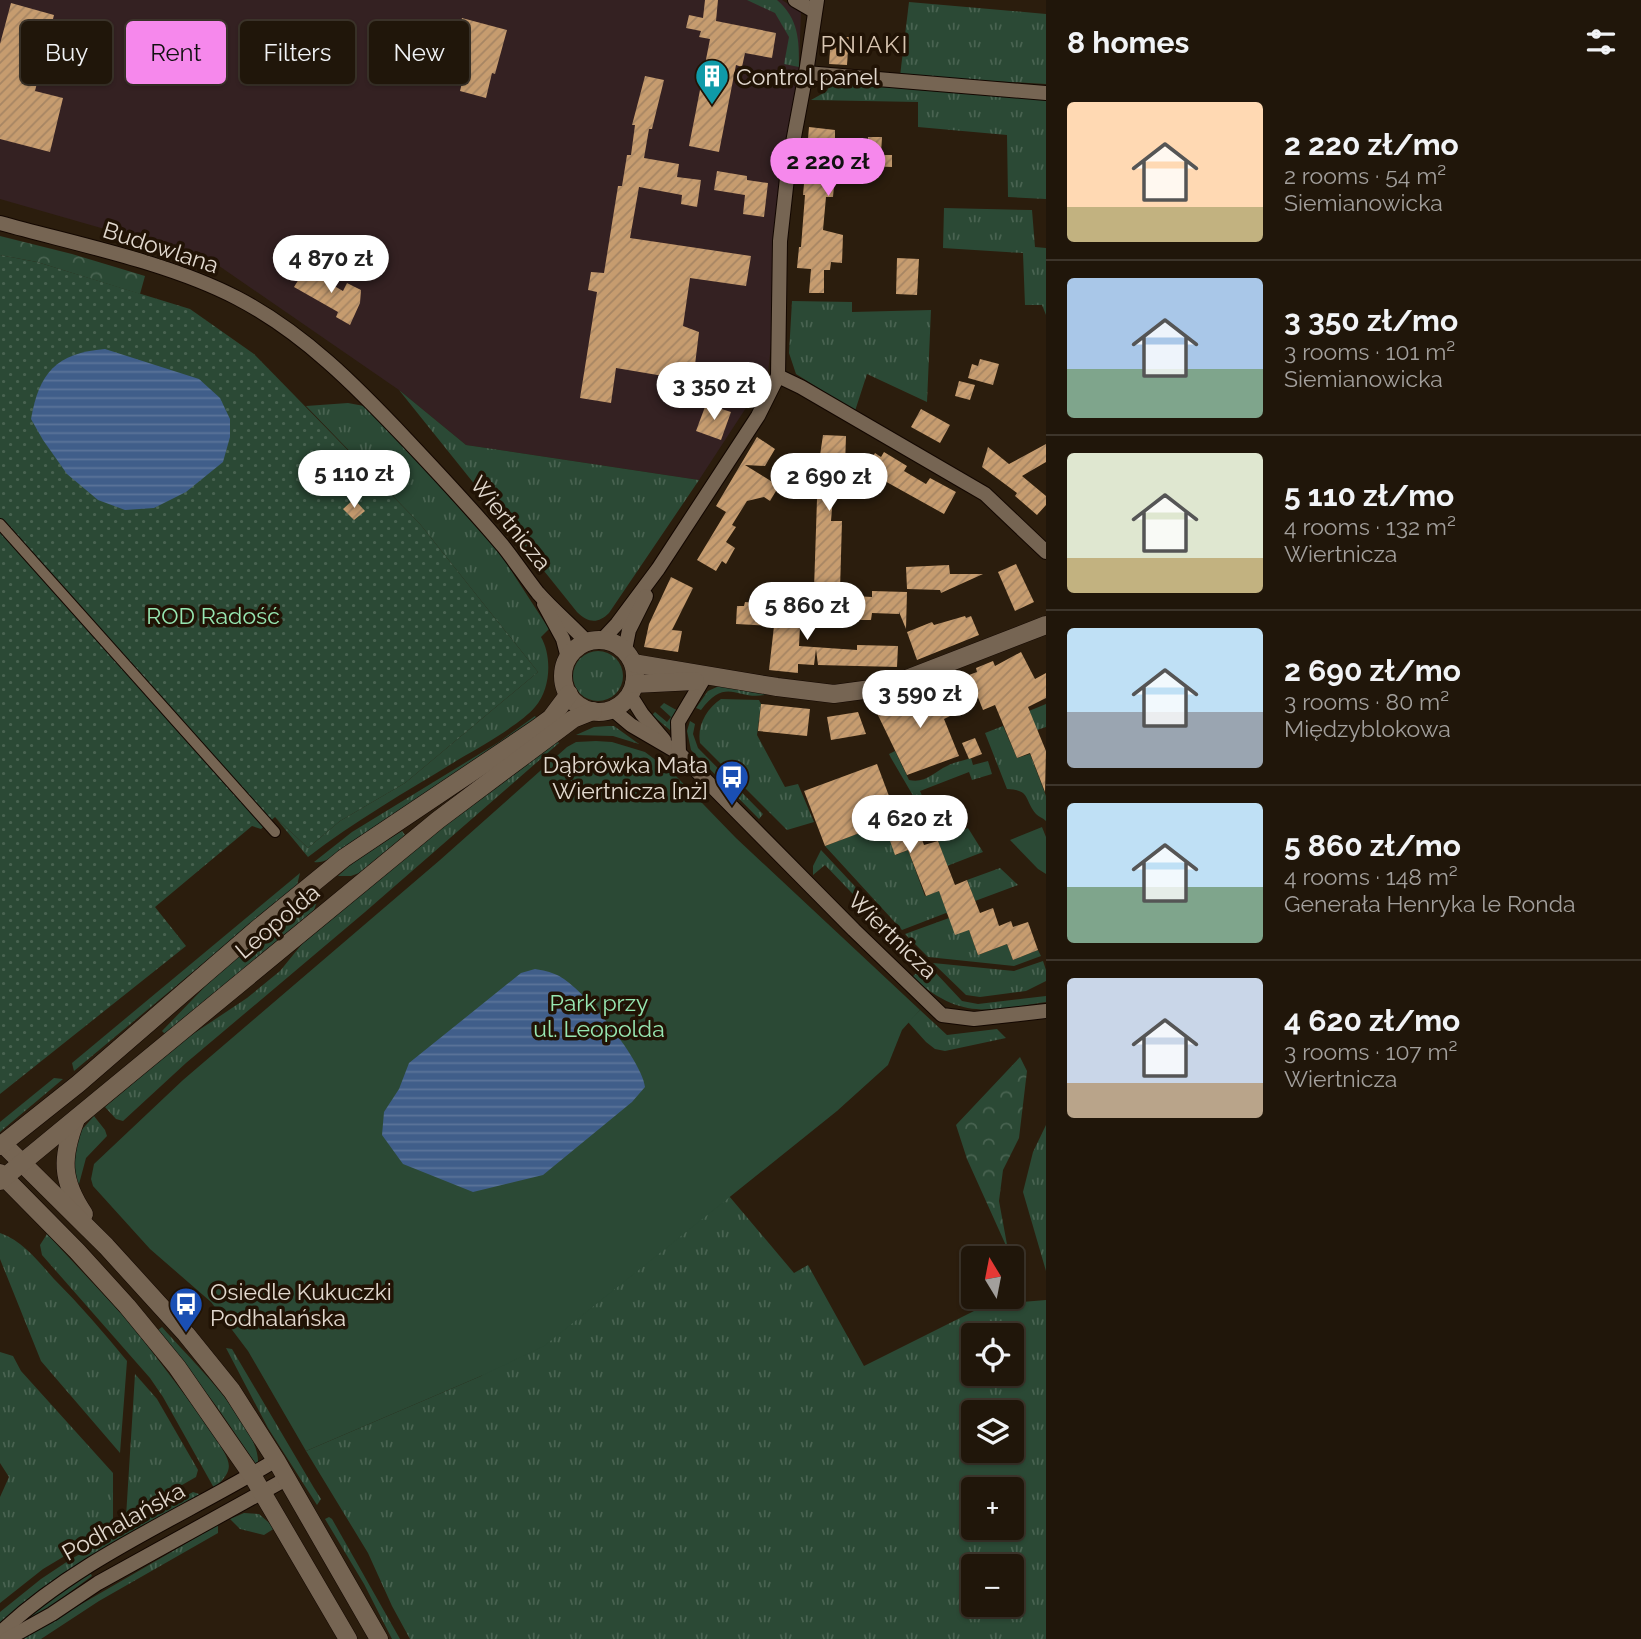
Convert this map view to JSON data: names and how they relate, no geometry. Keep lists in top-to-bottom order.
{
  "streets": {
    "street": [
      "Budowlana",
      "Wiertnicza",
      "Leopolda",
      "Podhalańska"
    ]
  },
  "crossings": [
    ["Budowlana", "Wiertnicza"],
    ["Wiertnicza", "Leopolda"]
  ],
  "districts": ["PNIAKI"],
  "parks": ["ROD Radość", "Park przy ul. Leopolda"],
  "places": {
    "building": ["Control panel"],
    "bus stop": ["Dąbrówka Mała Wiertnicza [nż]", "Osiedle Kukuczki Podhalańska"]
  },
  "north": "top",
  "page": {
    "heading": "8 homes",
    "chip": [
      "Buy",
      "Rent",
      "Filters",
      "New"
    ],
    "list": [
      {
        "name": "2 220 zł/mo",
        "note": "2 rooms · 54 m² · Siemianowicka"
      },
      {
        "name": "3 350 zł/mo",
        "note": "3 rooms · 101 m² · Siemianowicka"
      },
      {
        "name": "5 110 zł/mo",
        "note": "4 rooms · 132 m² · Wiertnicza"
      },
      {
        "name": "2 690 zł/mo",
        "note": "3 rooms · 80 m² · Międzyblokowa"
      },
      {
        "name": "5 860 zł/mo",
        "note": "4 rooms · 148 m² · Generała Henryka le Ronda"
      },
      {
        "name": "4 620 zł/mo",
        "note": "3 rooms · 107 m² · Wiertnicza"
      }
    ],
    "price": [
      "2 220 zł",
      "4 870 zł",
      "3 350 zł",
      "5 110 zł",
      "2 690 zł",
      "5 860 zł",
      "3 590 zł",
      "4 620 zł"
    ],
    "map_buttons": ["+", "−"]
  }
}
